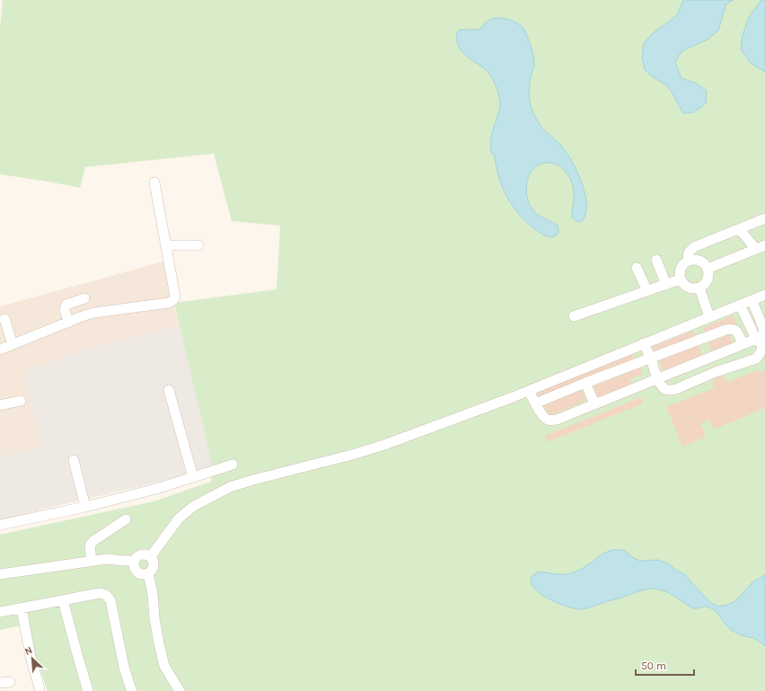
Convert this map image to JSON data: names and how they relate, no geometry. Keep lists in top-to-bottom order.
{
  "scale_bar": "50 m",
  "north": "top left"
}
